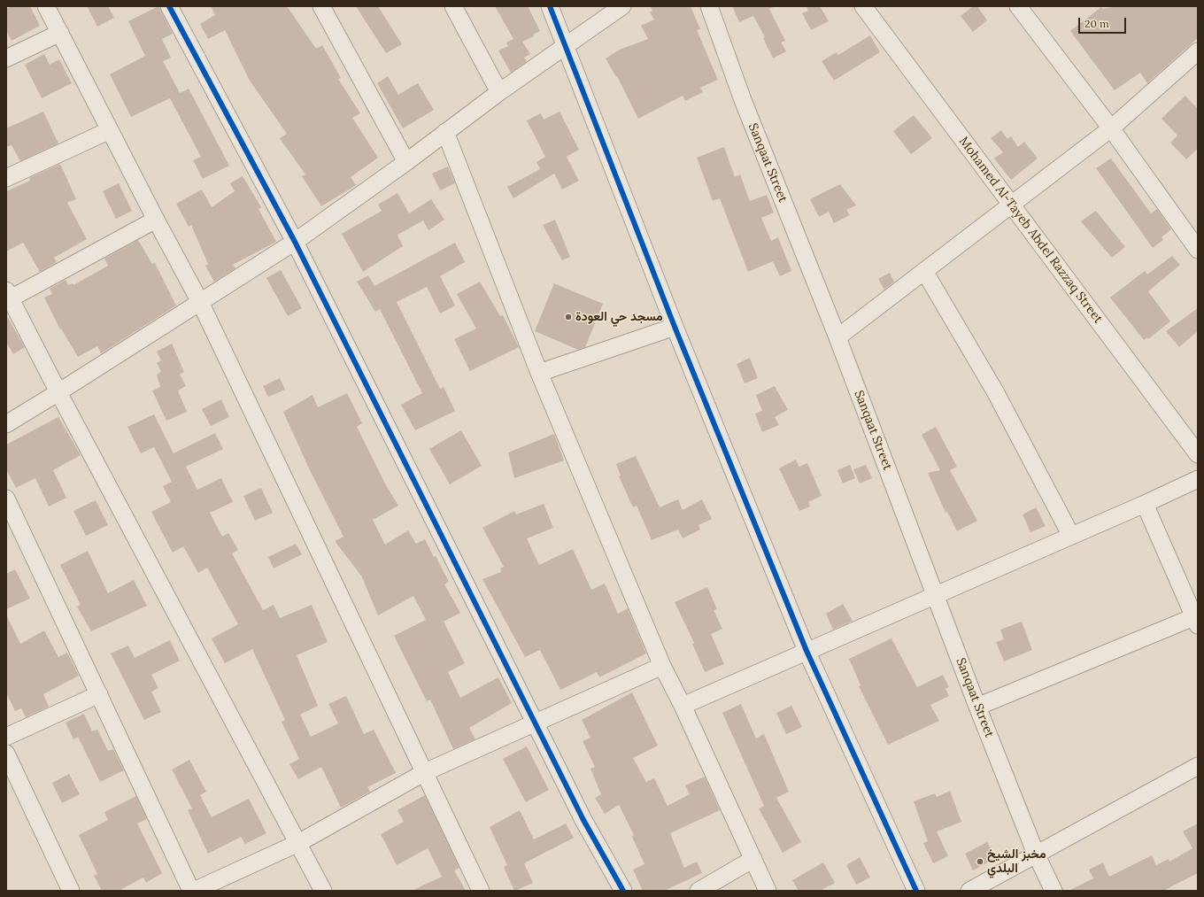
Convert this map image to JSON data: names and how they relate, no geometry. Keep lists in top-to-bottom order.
{
  "streets": {
    "street": ["Sanqaat Street", "Mohamed Al-Tayeb Abdel Razzaq Street"]
  },
  "places": ["مسجد حي العودة", "مخبز الشيخ البلدي"],
  "scale_bar": "20 m"
}
